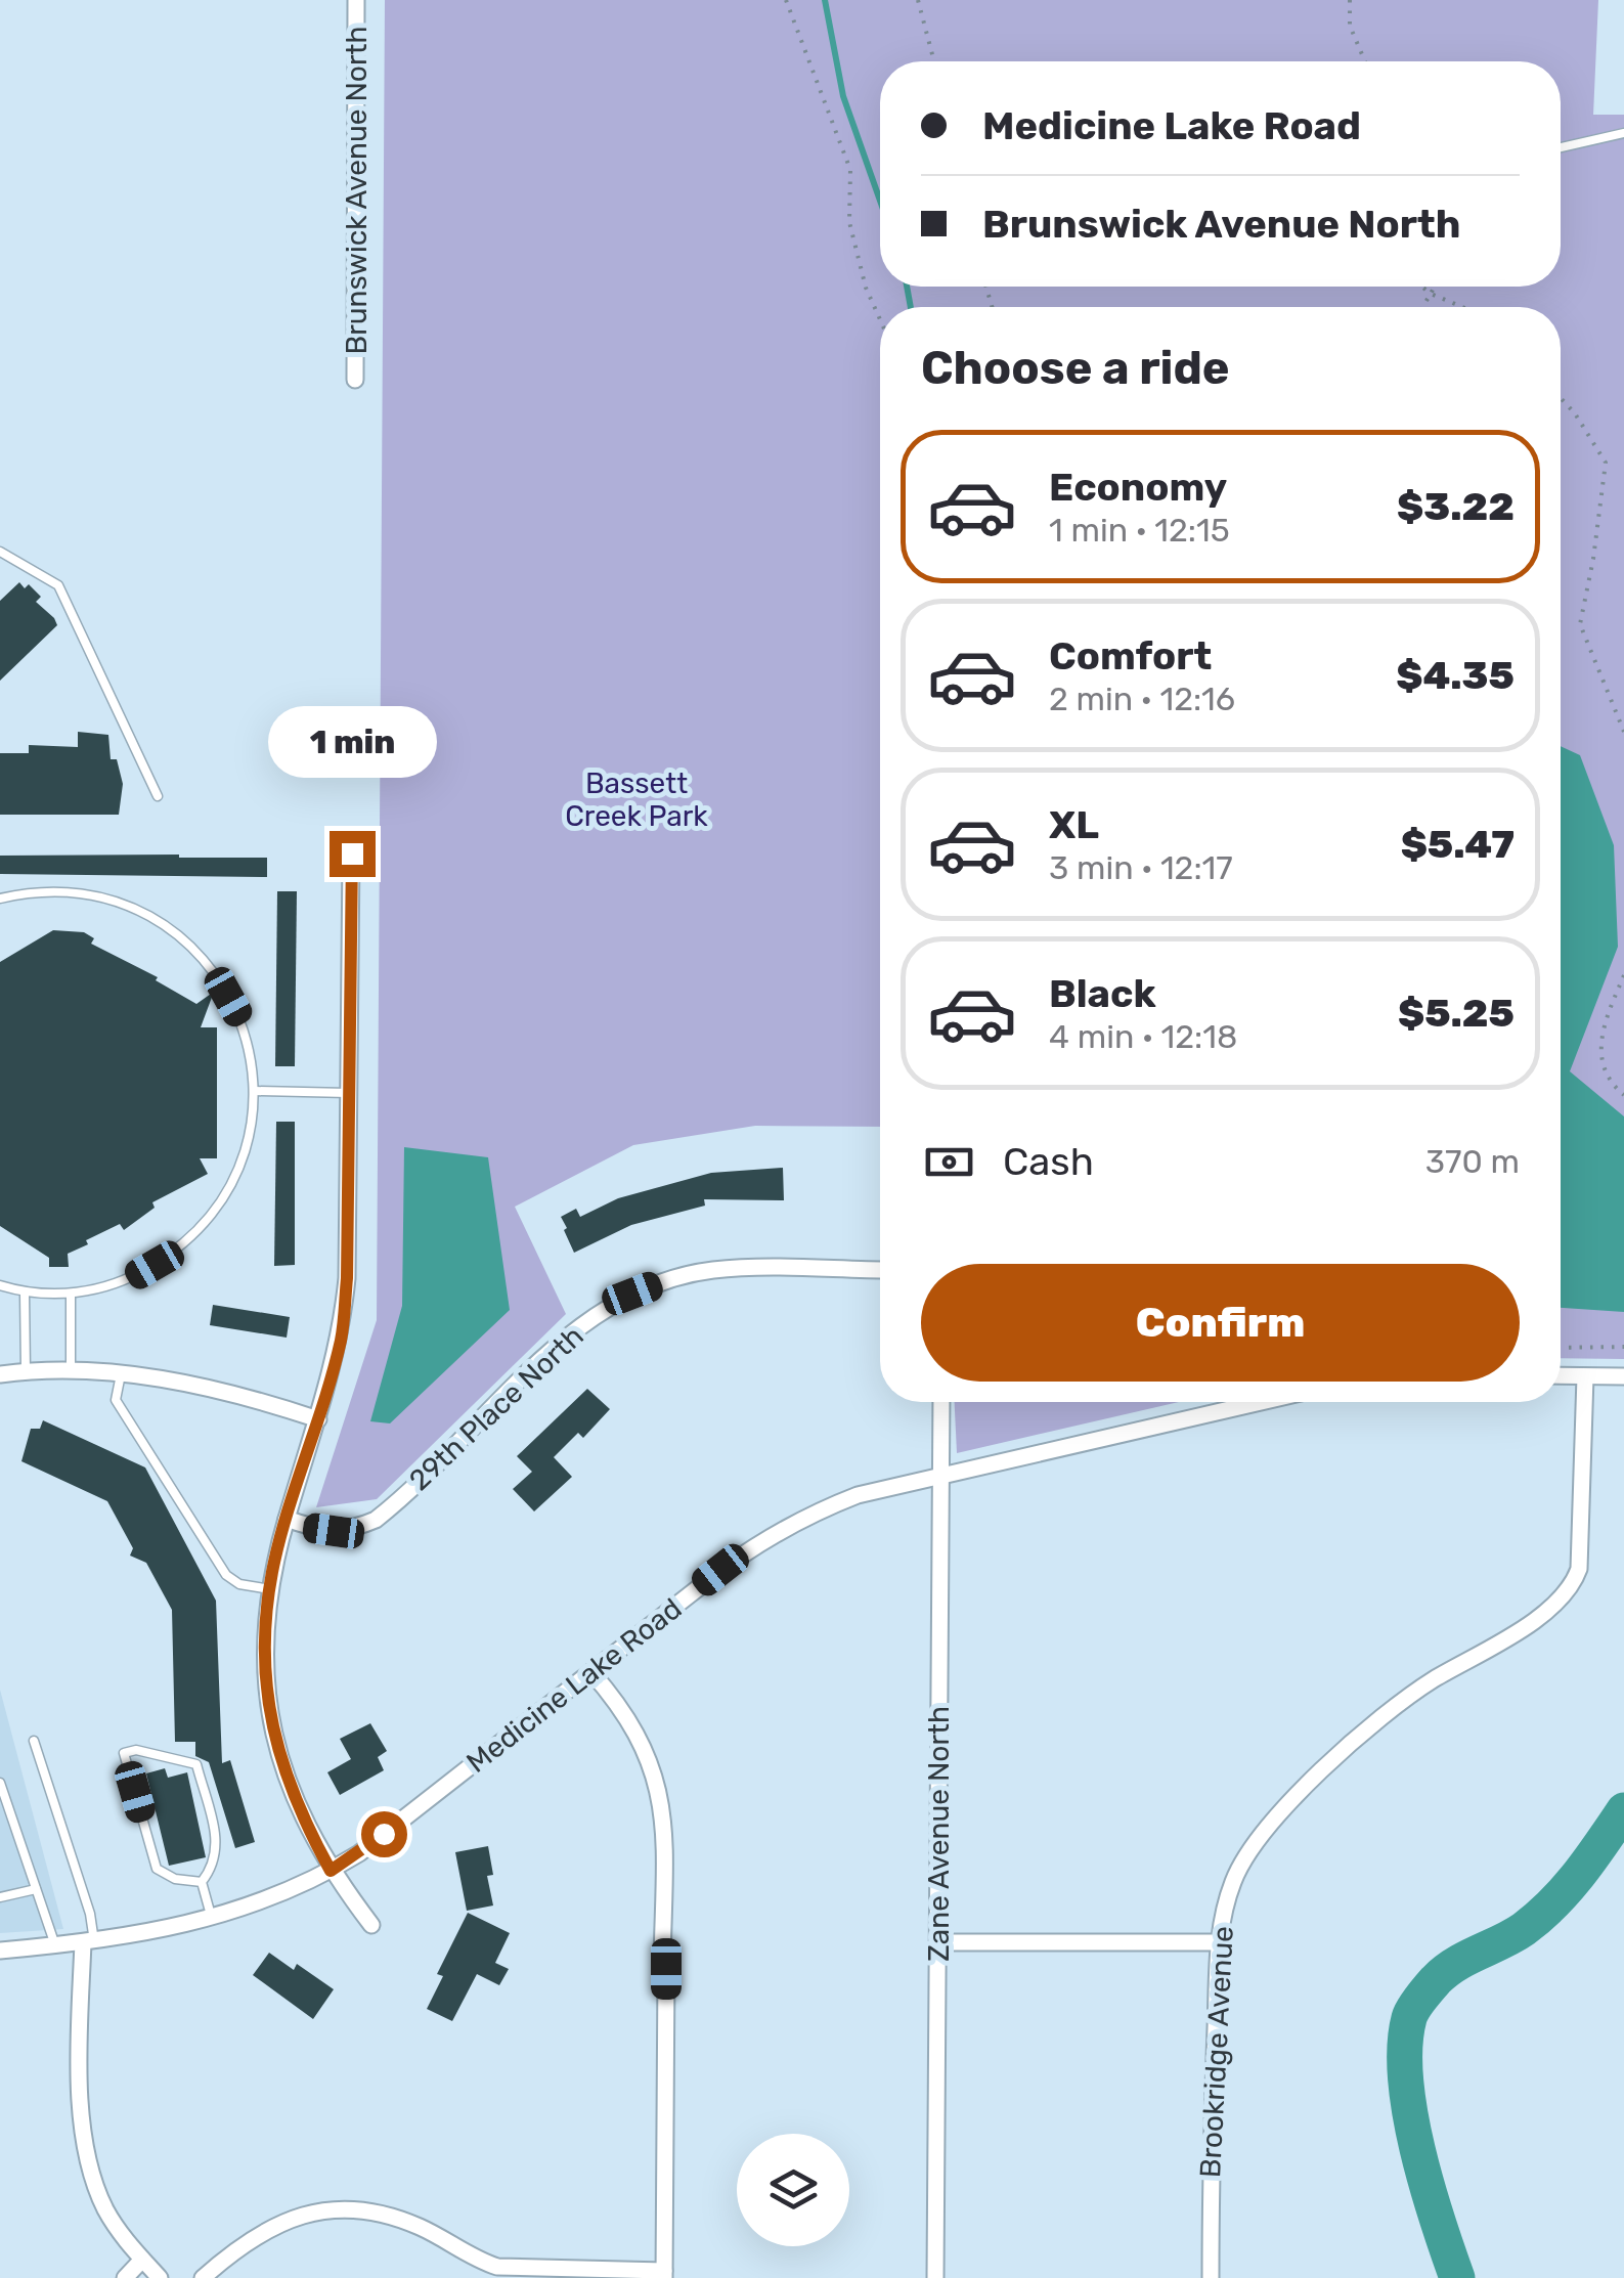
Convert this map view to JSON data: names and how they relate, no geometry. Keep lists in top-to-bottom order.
{
  "streets": {
    "street": [
      "Brunswick Avenue North",
      "29th Place North",
      "Medicine Lake Road",
      "Zane Avenue North",
      "Brookridge Avenue"
    ]
  },
  "crossings": [
    ["Medicine Lake Road", "Zane Avenue North"]
  ],
  "parks": ["Bassett Creek Park"],
  "page": {
    "banner": ["Medicine Lake Road", "Brunswick Avenue North"],
    "heading": "Choose a ride",
    "list": [
      {
        "name": "Economy",
        "note": "1 min · 12:15",
        "value": "$3.22"
      },
      {
        "name": "Comfort",
        "note": "2 min · 12:16",
        "value": "$4.35"
      },
      {
        "name": "XL",
        "note": "3 min · 12:17",
        "value": "$5.47"
      },
      {
        "name": "Black",
        "note": "4 min · 12:18",
        "value": "$5.25"
      }
    ],
    "bubble": "1 min",
    "pay": ["Cash", "370 m"],
    "buttons": "Confirm"
  }
}
